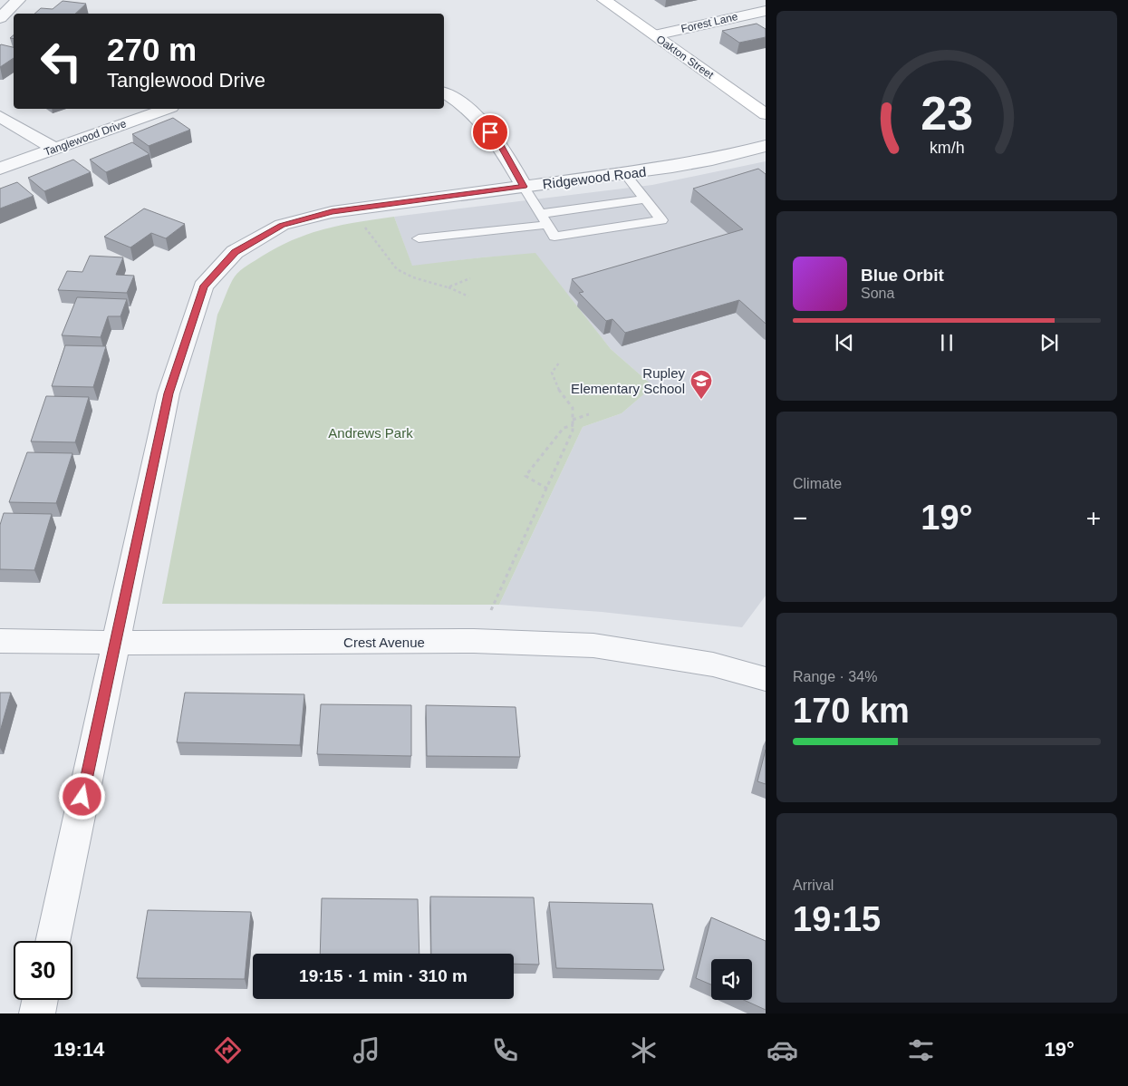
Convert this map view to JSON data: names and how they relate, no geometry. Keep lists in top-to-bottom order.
{
  "streets": {
    "street": [
      "Forest Lane",
      "Oakton Street",
      "Tanglewood Drive",
      "Ridgewood Road",
      "Crest Avenue"
    ]
  },
  "crossings": [
    ["Forest Lane", "Oakton Street"],
    ["Ridgewood Road", "Crest Avenue"]
  ],
  "parks": ["Andrews Park"],
  "places": {
    "school or university": ["Rupley Elementary School"]
  },
  "page": {
    "turn": ["270 m", "Tanglewood Drive"],
    "song": ["Blue Orbit", "Sona"],
    "tile": [
      "Climate",
      ["Range · 34%", "170 km"],
      ["Arrival", "19:15"]
    ],
    "heat": ["−", "19°", "+"],
    "limit": "30",
    "trip": "19:15 · 1 min · 310 m",
    "tabs": ["19:14", "19°"],
    "gauge": ["23", "km/h"]
  }
}
